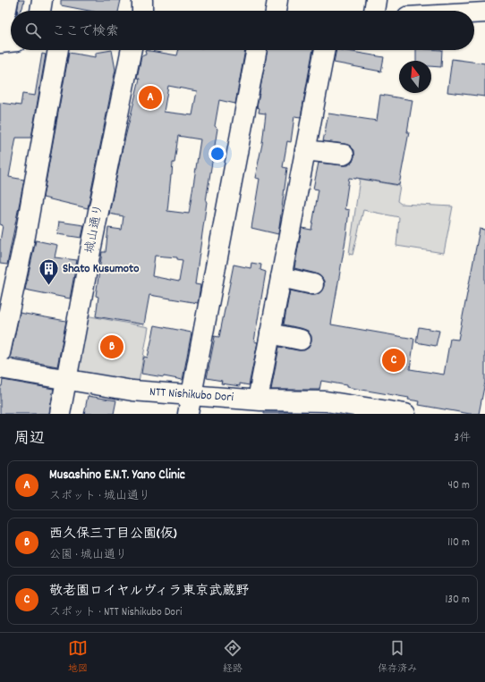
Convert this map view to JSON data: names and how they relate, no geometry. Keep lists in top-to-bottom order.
{
  "streets": {
    "street": ["城山通り", "NTT Nishikubo Dori"]
  },
  "crossings": [
    ["城山通り", "NTT Nishikubo Dori"]
  ],
  "places": {
    "building": ["Shato Kusumoto"]
  },
  "north": "top",
  "page": {
    "search": "ここで検索",
    "pins": ["A", "B", "C"],
    "heading": ["周辺", "3件"],
    "list": [
      {
        "mark": "A",
        "name": "Musashino E.N.T. Yano Clinic",
        "note": "スポット · 城山通り",
        "value": "40 m"
      },
      {
        "mark": "B",
        "name": "西久保三丁目公園(仮)",
        "note": "公園 · 城山通り",
        "value": "110 m"
      },
      {
        "mark": "C",
        "name": "敬老園ロイヤルヴィラ東京武蔵野",
        "note": "スポット · NTT Nishikubo Dori",
        "value": "130 m"
      }
    ],
    "nav": ["地図", "経路", "保存済み"]
  }
}
